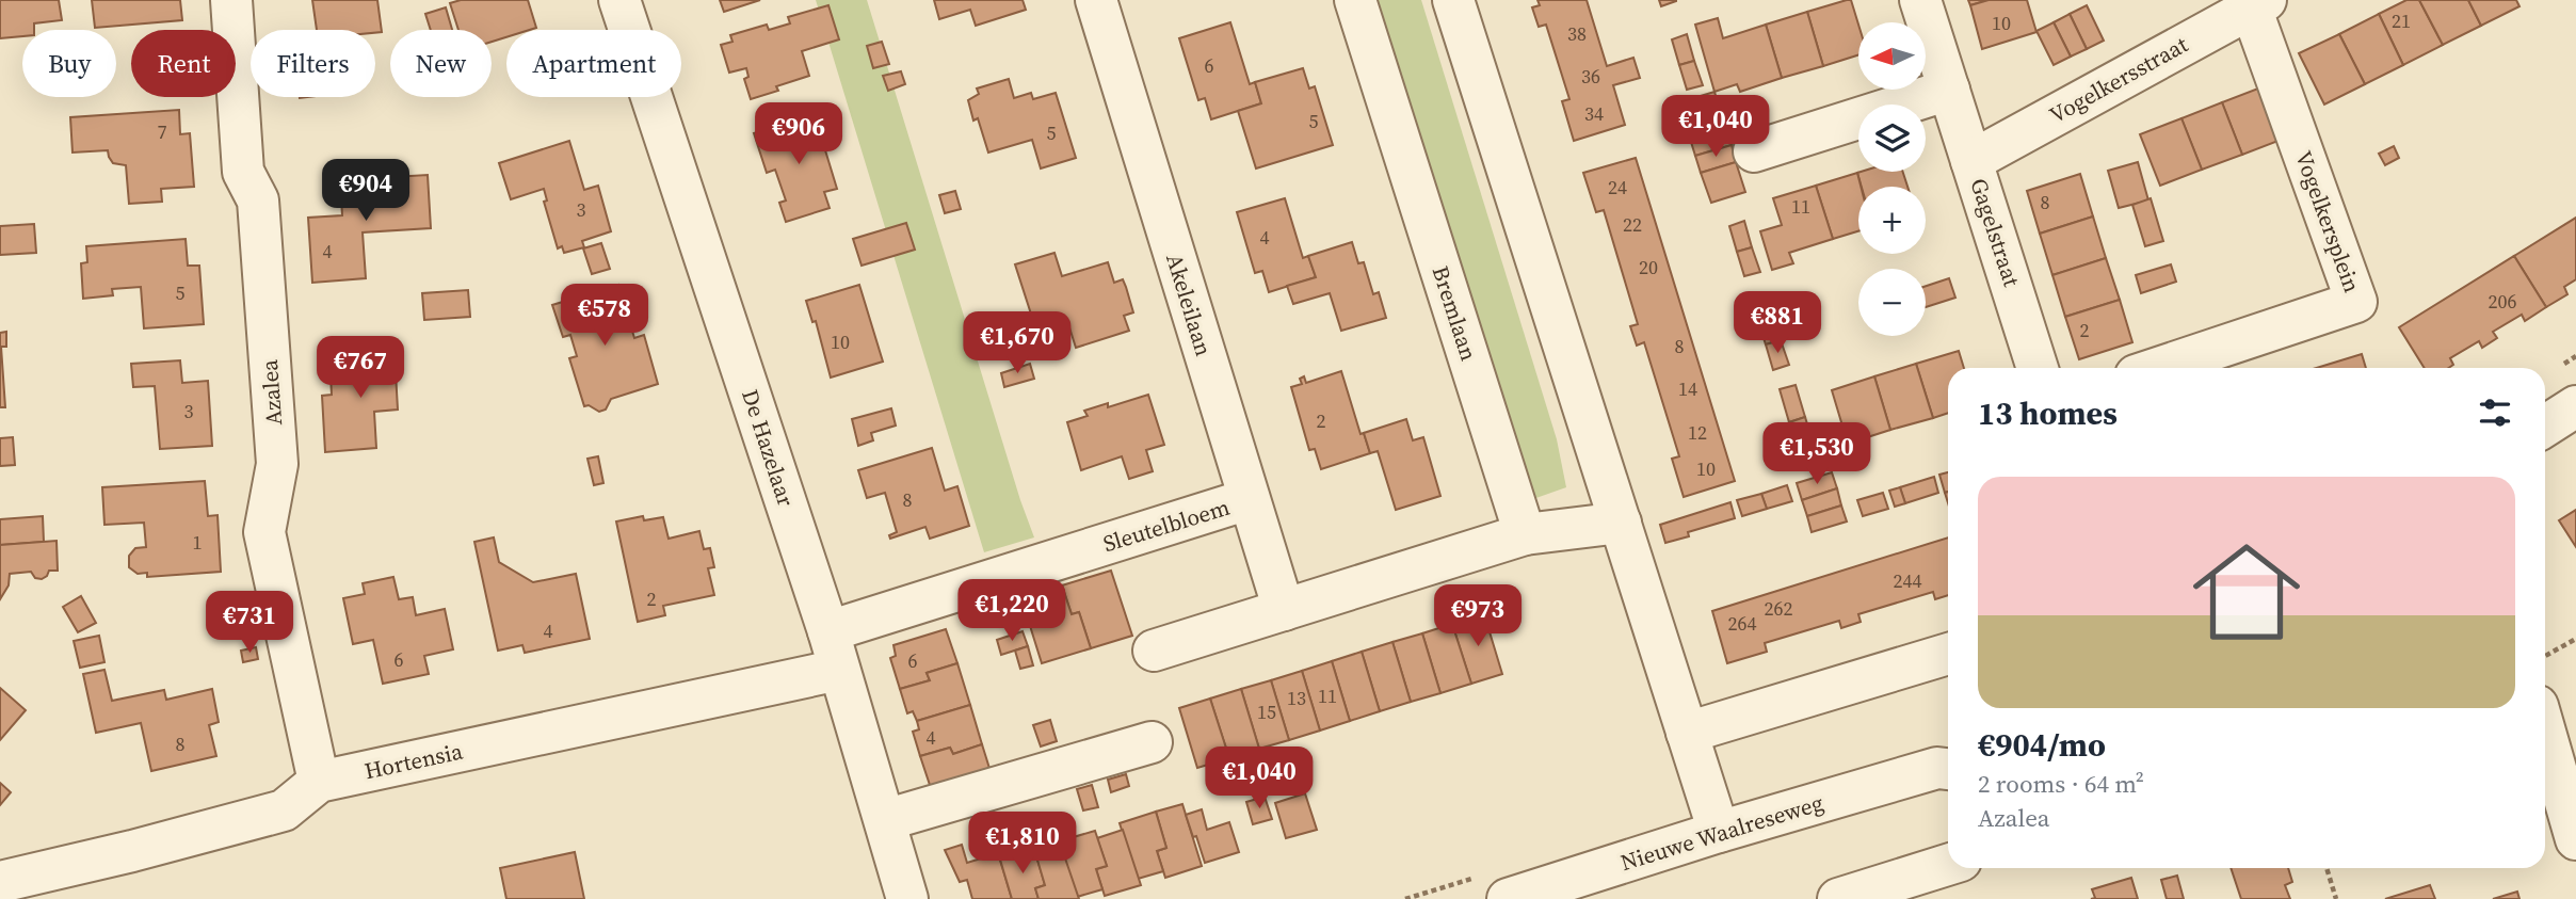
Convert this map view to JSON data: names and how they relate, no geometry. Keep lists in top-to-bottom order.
{
  "streets": {
    "street": [
      "Vogelkersstraat",
      "Vogelkersplein",
      "Gagelstraat",
      "Akeleilaan",
      "Bremlaan",
      "Azalea",
      "De Hazelaar",
      "Sleutelbloem",
      "Hortensia",
      "Nieuwe Waalreseweg"
    ]
  },
  "crossings": [
    ["Vogelkersstraat", "Vogelkersplein"],
    ["Vogelkersstraat", "Gagelstraat"],
    ["Akeleilaan", "Sleutelbloem"],
    ["Azalea", "Hortensia"],
    ["De Hazelaar", "Sleutelbloem"],
    ["De Hazelaar", "Hortensia"],
    ["Sleutelbloem", "Hortensia"]
  ],
  "house_numbers": [
    "21",
    "10",
    "38",
    "6",
    "36",
    "34",
    "5",
    "7",
    "5",
    "24",
    "8",
    "11",
    "3",
    "22",
    "4",
    "4",
    "20",
    "5",
    "206",
    "2",
    "10",
    "8",
    "14",
    "3",
    "2",
    "12",
    "10",
    "8",
    "1",
    "244",
    "2",
    "262",
    "264",
    "4",
    "6",
    "6",
    "11",
    "13",
    "15",
    "4",
    "8"
  ],
  "north": "left",
  "page": {
    "map_buttons": ["+", "−"],
    "chip": [
      "Buy",
      "Rent",
      "Filters",
      "New",
      "Apartment"
    ],
    "price": [
      "€1,040",
      "€906",
      "€904",
      "€578",
      "€881",
      "€1,670",
      "€767",
      "€1,530",
      "€1,220",
      "€973",
      "€731",
      "€1,040",
      "€1,810"
    ],
    "heading": "13 homes",
    "list": [
      {
        "name": "€904/mo",
        "note": "2 rooms · 64 m² · Azalea"
      }
    ]
  }
}
